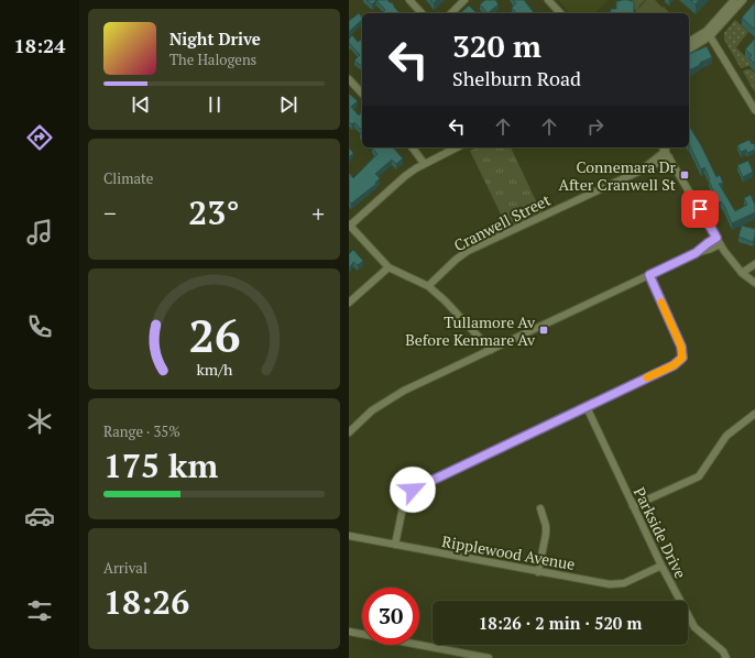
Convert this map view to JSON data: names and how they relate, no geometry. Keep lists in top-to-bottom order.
{
  "streets": {
    "street": ["Cranwell Street", "Parkside Drive", "Ripplewood Avenue"]
  },
  "crossings": [
    ["Parkside Drive", "Ripplewood Avenue"]
  ],
  "places": {
    "transit": ["Connemara Dr After Cranwell St", "Tullamore Av Before Kenmare Av"]
  },
  "page": {
    "tabs": "18:24",
    "turn": ["320 m", "Shelburn Road"],
    "song": ["Night Drive", "The Halogens"],
    "tile": [
      "Climate",
      ["Range · 35%", "175 km"],
      ["Arrival", "18:26"]
    ],
    "heat": ["−", "23°", "+"],
    "limit": "30",
    "trip": "18:26 · 2 min · 520 m",
    "gauge": ["26", "km/h"]
  }
}
